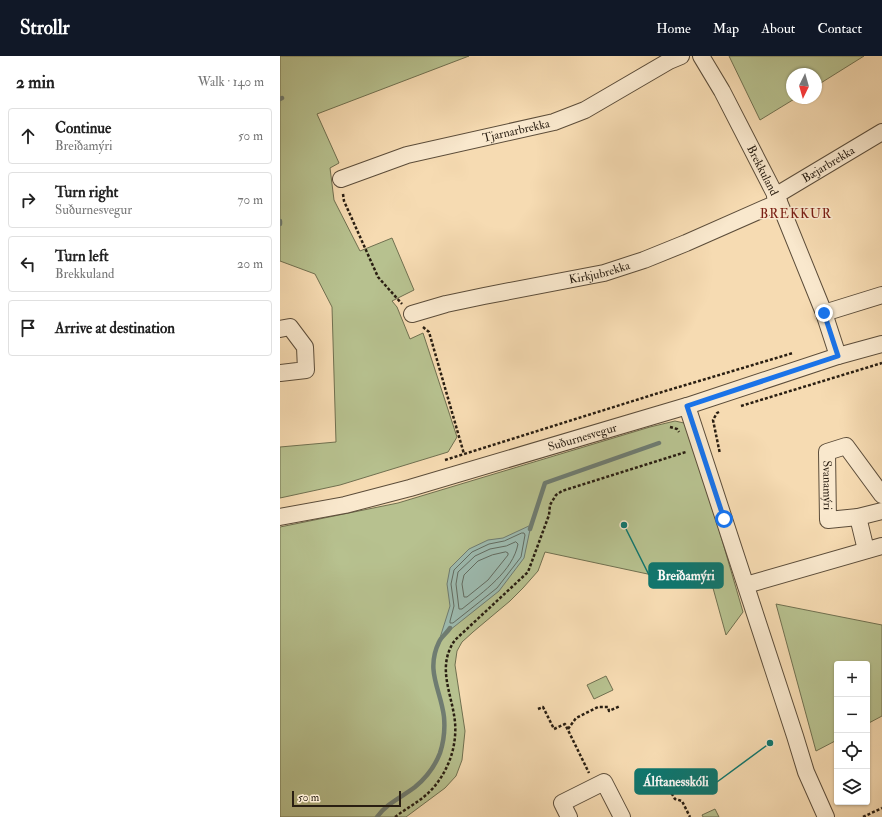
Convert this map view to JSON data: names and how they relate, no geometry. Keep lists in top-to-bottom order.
{
  "streets": {
    "street": [
      "Tjarnarbrekka",
      "Bæjarbrekka",
      "Brekkuland",
      "Kirkjubrekka",
      "Suðurnesvegur",
      "Svanamýri"
    ]
  },
  "crossings": [
    ["Bæjarbrekka", "Brekkuland"],
    ["Bæjarbrekka", "Kirkjubrekka"],
    ["Brekkuland", "Kirkjubrekka"],
    ["Brekkuland", "Suðurnesvegur"]
  ],
  "districts": ["BREKKUR"],
  "places": ["Breiðamýri", "Álftanesskóli"],
  "scale_bar": "50 m",
  "north": "bottom",
  "page": {
    "header": "Strollr",
    "nav": [
      "Home",
      "Map",
      "About",
      "Contact"
    ],
    "heading": ["2 min", "Walk · 140 m"],
    "list": [
      ["Continue", "Breiðamýri", "50 m"],
      ["Turn right", "Suðurnesvegur", "70 m"],
      ["Turn left", "Brekkuland", "20 m"],
      "Arrive at destination"
    ],
    "map_buttons": ["+", "−"],
    "scale": "50 m"
  }
}
